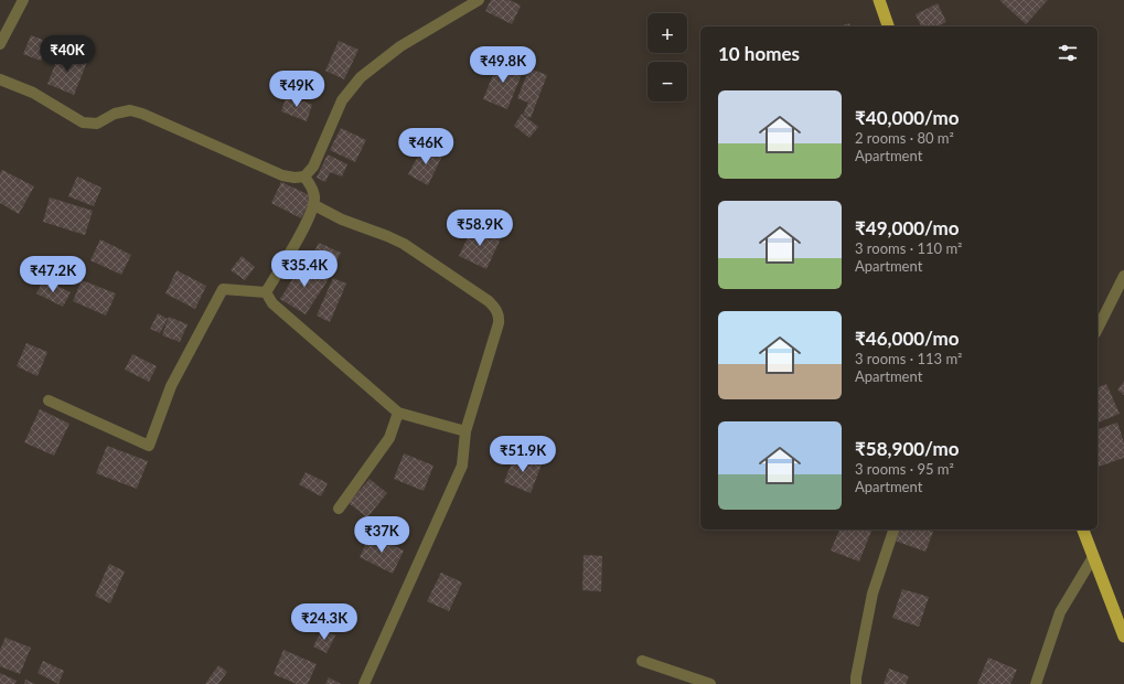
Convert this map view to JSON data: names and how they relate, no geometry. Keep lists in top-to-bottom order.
{
  "page": {
    "map_buttons": ["+", "−"],
    "heading": "10 homes",
    "price": [
      "₹40K",
      "₹49.8K",
      "₹49K",
      "₹46K",
      "₹58.9K",
      "₹35.4K",
      "₹47.2K",
      "₹51.9K",
      "₹37K",
      "₹24.3K"
    ],
    "list": [
      {
        "name": "₹40,000/mo",
        "note": "2 rooms · 80 m² · Apartment"
      },
      {
        "name": "₹49,000/mo",
        "note": "3 rooms · 110 m² · Apartment"
      },
      {
        "name": "₹46,000/mo",
        "note": "3 rooms · 113 m² · Apartment"
      },
      {
        "name": "₹58,900/mo",
        "note": "3 rooms · 95 m² · Apartment"
      }
    ]
  }
}
